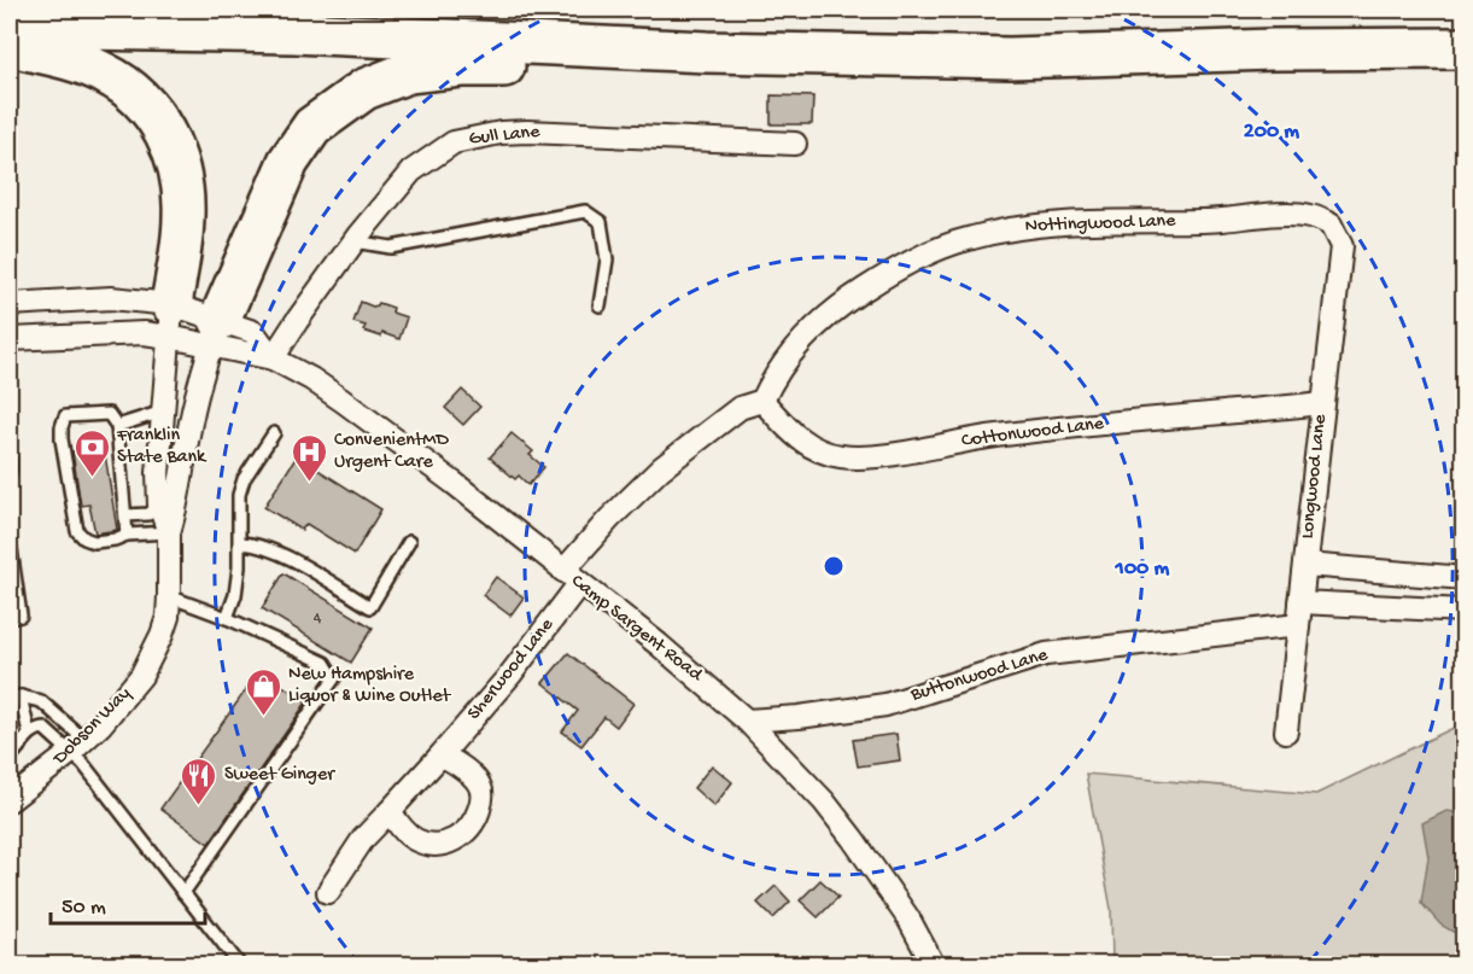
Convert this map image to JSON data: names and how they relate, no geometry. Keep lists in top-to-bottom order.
{
  "streets": {
    "street": [
      "Gull Lane",
      "Nottingwood Lane",
      "Cottonwood Lane",
      "Longwood Lane",
      "Camp Sargent Road",
      "Sherwood Lane",
      "Buttonwood Lane",
      "Dobson Way"
    ]
  },
  "crossings": [
    ["Gull Lane", "Camp Sargent Road"],
    ["Nottingwood Lane", "Cottonwood Lane"],
    ["Nottingwood Lane", "Longwood Lane"],
    ["Cottonwood Lane", "Longwood Lane"],
    ["Longwood Lane", "Buttonwood Lane"],
    ["Camp Sargent Road", "Sherwood Lane"],
    ["Camp Sargent Road", "Buttonwood Lane"],
    ["Camp Sargent Road", "Dobson Way"]
  ],
  "places": {
    "bank": ["Franklin State Bank"],
    "hospital": ["ConvenientMD Urgent Care"],
    "shop": ["New Hampshire Liquor & Wine Outlet"],
    "restaurant": ["Sweet Ginger"]
  },
  "house_numbers": ["4"],
  "scale_bar": "50 m",
  "rings": ["200 m", "100 m"]
}
